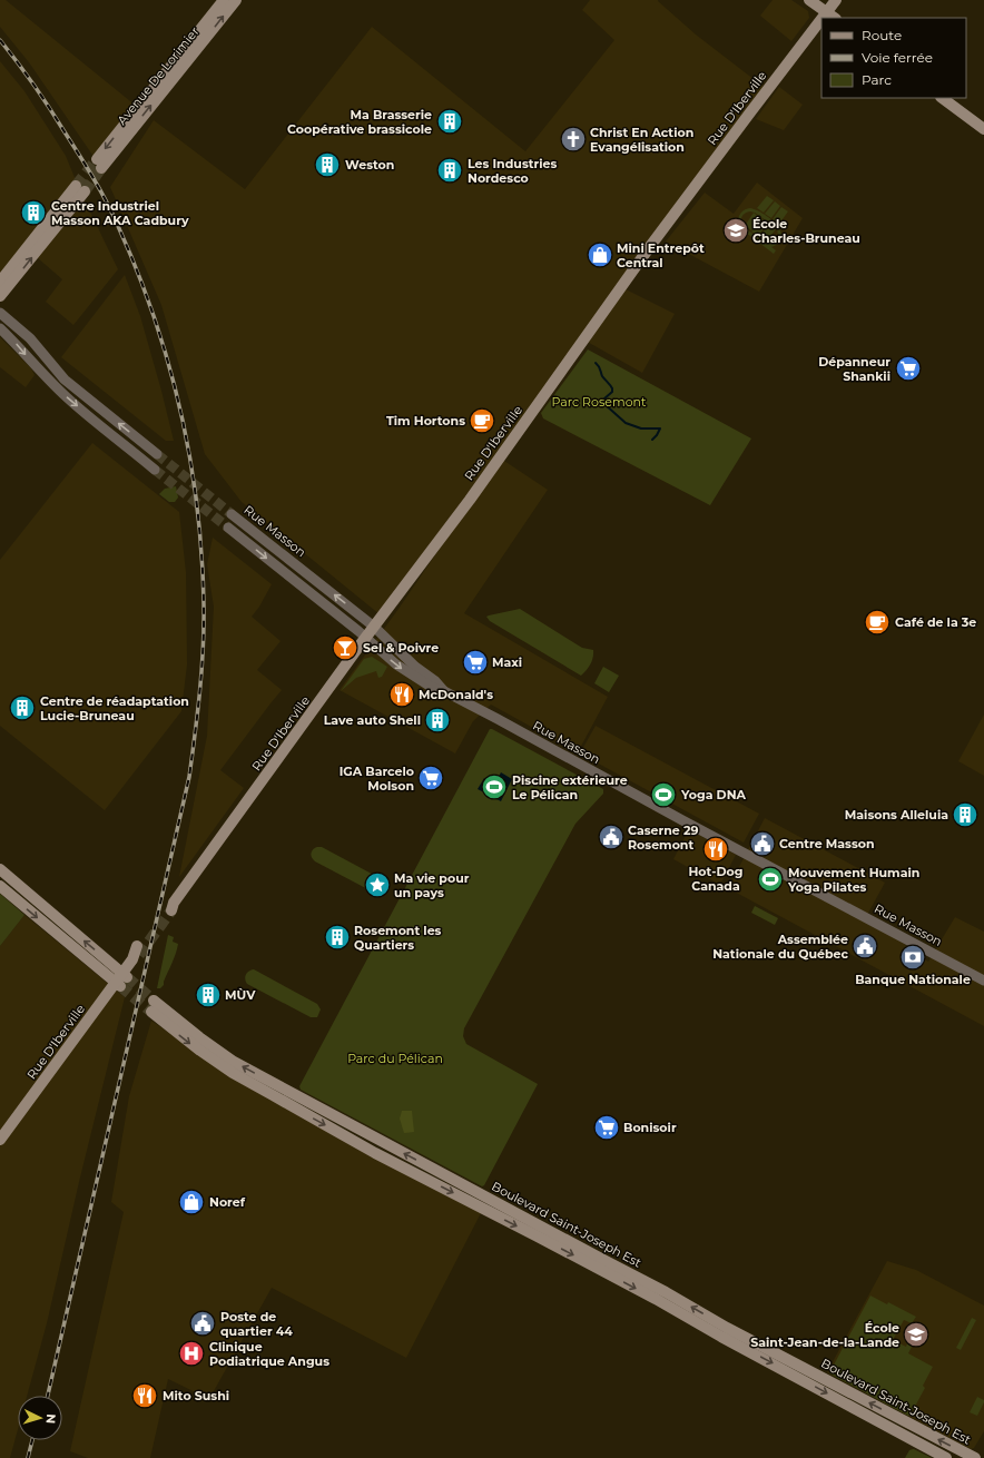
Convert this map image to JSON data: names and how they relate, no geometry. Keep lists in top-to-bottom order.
{
  "streets": {
    "main road": ["Avenue De Lorimier", "Rue D'Iberville", "Boulevard Saint-Joseph Est"],
    "street": ["Rue Masson"]
  },
  "crossings": [
    ["Rue D'Iberville", "Rue Masson"]
  ],
  "parks": ["Parc Rosemont", "Parc du Pélican"],
  "places": {
    "building": [
      "Ma Brasserie Coopérative brassicole",
      "Weston",
      "Les Industries Nordesco",
      "Centre Industriel Masson AKA Cadbury",
      "Centre de réadaptation Lucie-Bruneau",
      "Lave auto Shell",
      "Maisons Alleluia",
      "Rosemont les Quartiers",
      "MÙV"
    ],
    "church": ["Christ En Action Evangélisation"],
    "school or university": ["École Charles-Bruneau", "École Saint-Jean-de-la-Lande"],
    "shop": ["Mini Entrepôt Central", "Noref"],
    "supermarket": [
      "Dépanneur Shankii",
      "Maxi",
      "IGA Barcelo Molson",
      "Bonisoir"
    ],
    "cafe": ["Tim Hortons", "Café de la 3e"],
    "bar": ["Sel & Poivre"],
    "restaurant": ["McDonald's", "Hot-Dog Canada", "Mito Sushi"],
    "sports": ["Piscine extérieure Le Pélican", "Yoga DNA", "Mouvement Humain Yoga Pilates"],
    "public building": [
      "Caserne 29 Rosemont",
      "Centre Masson",
      "Assemblée Nationale du Québec",
      "Poste de quartier 44"
    ],
    "place": ["Ma vie pour un pays"],
    "bank": ["Banque Nationale"],
    "hospital": ["Clinique Podiatrique Angus"]
  },
  "legend": ["Route", "Voie ferrée", "Parc"],
  "north": "right"
}
